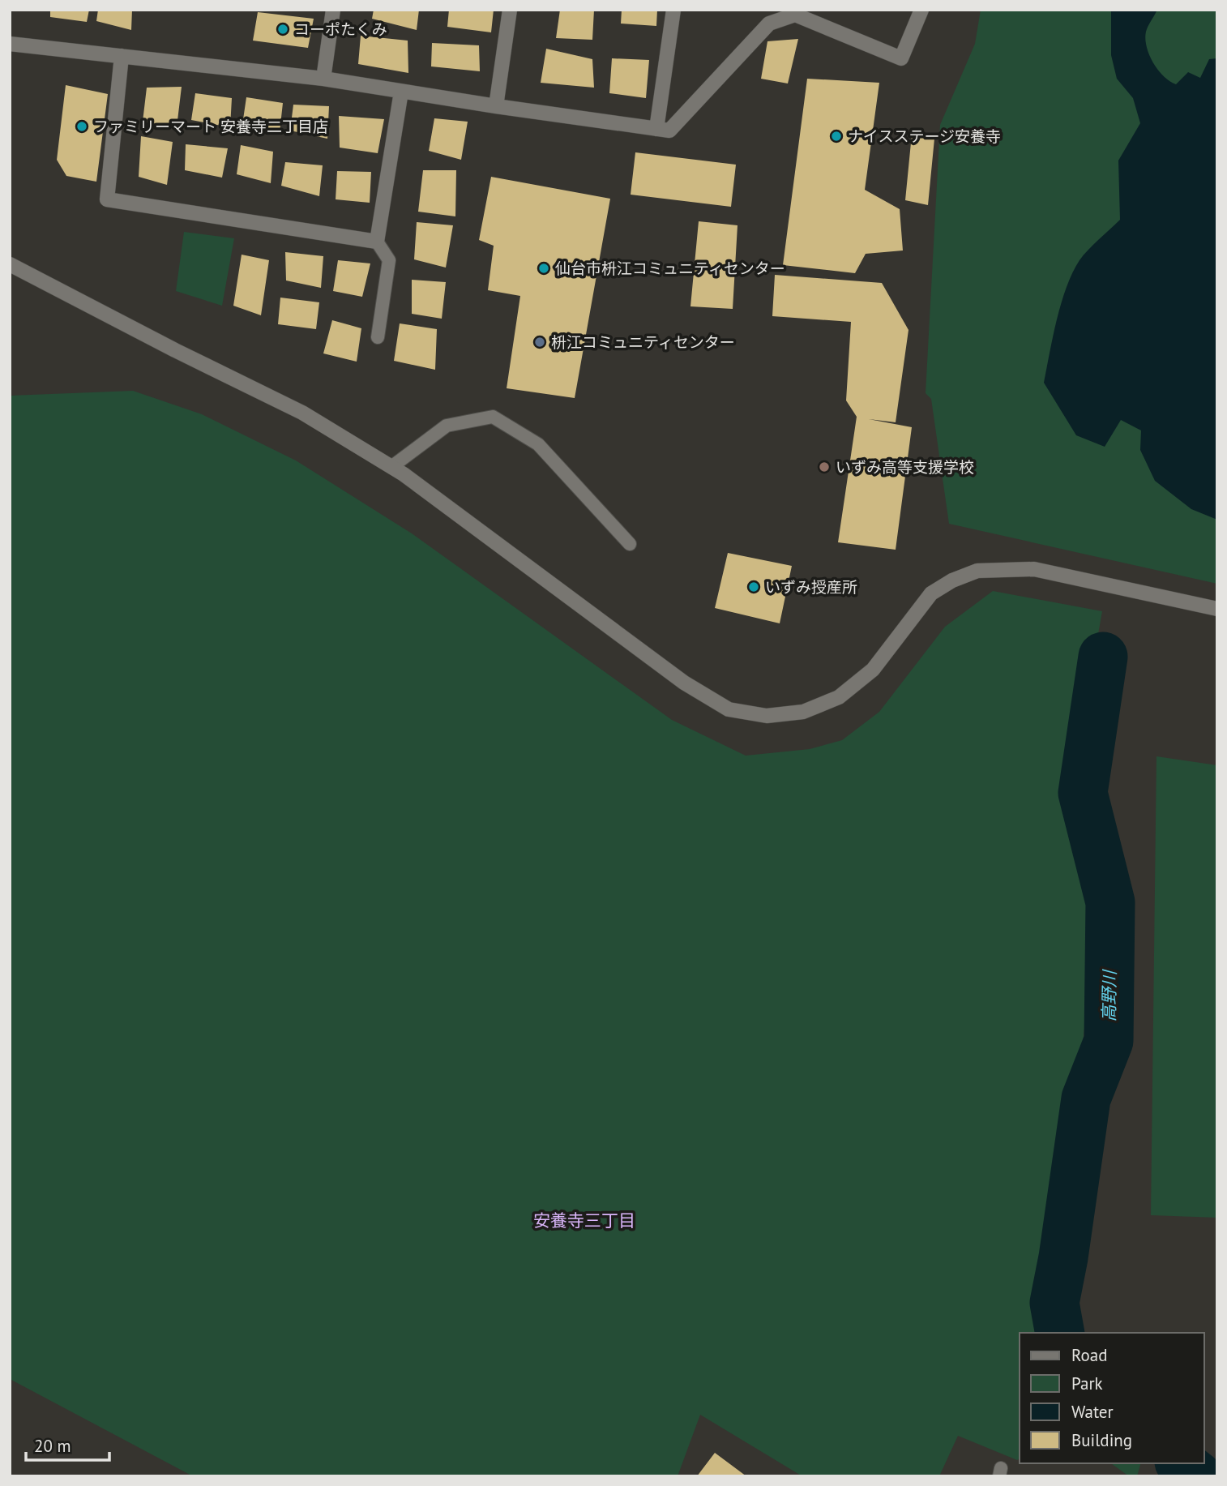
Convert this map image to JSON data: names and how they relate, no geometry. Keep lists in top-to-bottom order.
{
  "districts": ["安養寺三丁目"],
  "water": ["高野川"],
  "places": [
    "コーポたくみ",
    "ファミリーマート 安養寺二丁目店",
    "ナイスステージ安養寺",
    "仙台市枡江コミュニティセンター",
    "枡江コミュニティセンター",
    "いずみ高等支援学校",
    "いずみ授産所"
  ],
  "legend": [
    "Road",
    "Park",
    "Water",
    "Building"
  ],
  "scale_bar": "20 m"
}
